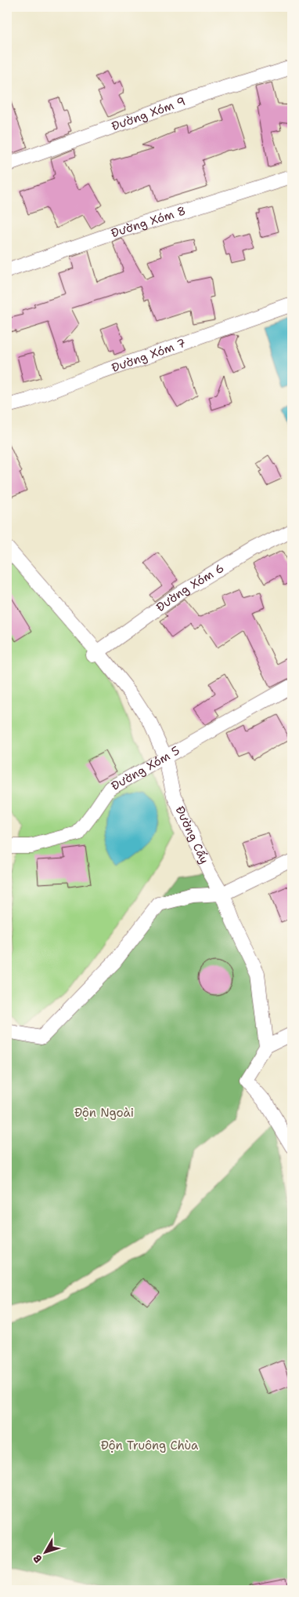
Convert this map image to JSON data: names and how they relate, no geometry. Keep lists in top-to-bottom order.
{
  "streets": {
    "street": [
      "Đường Xóm 9",
      "Đường Xóm 8",
      "Đường Xóm 7",
      "Đường Xóm 6",
      "Đường Xóm 5",
      "Đường Cấy"
    ]
  },
  "crossings": [
    ["Đường Xóm 6", "Đường Cấy"],
    ["Đường Xóm 5", "Đường Cấy"]
  ],
  "parks": ["Độn Ngoài", "Độn Truông Chùa"],
  "north": "bottom left"
}
